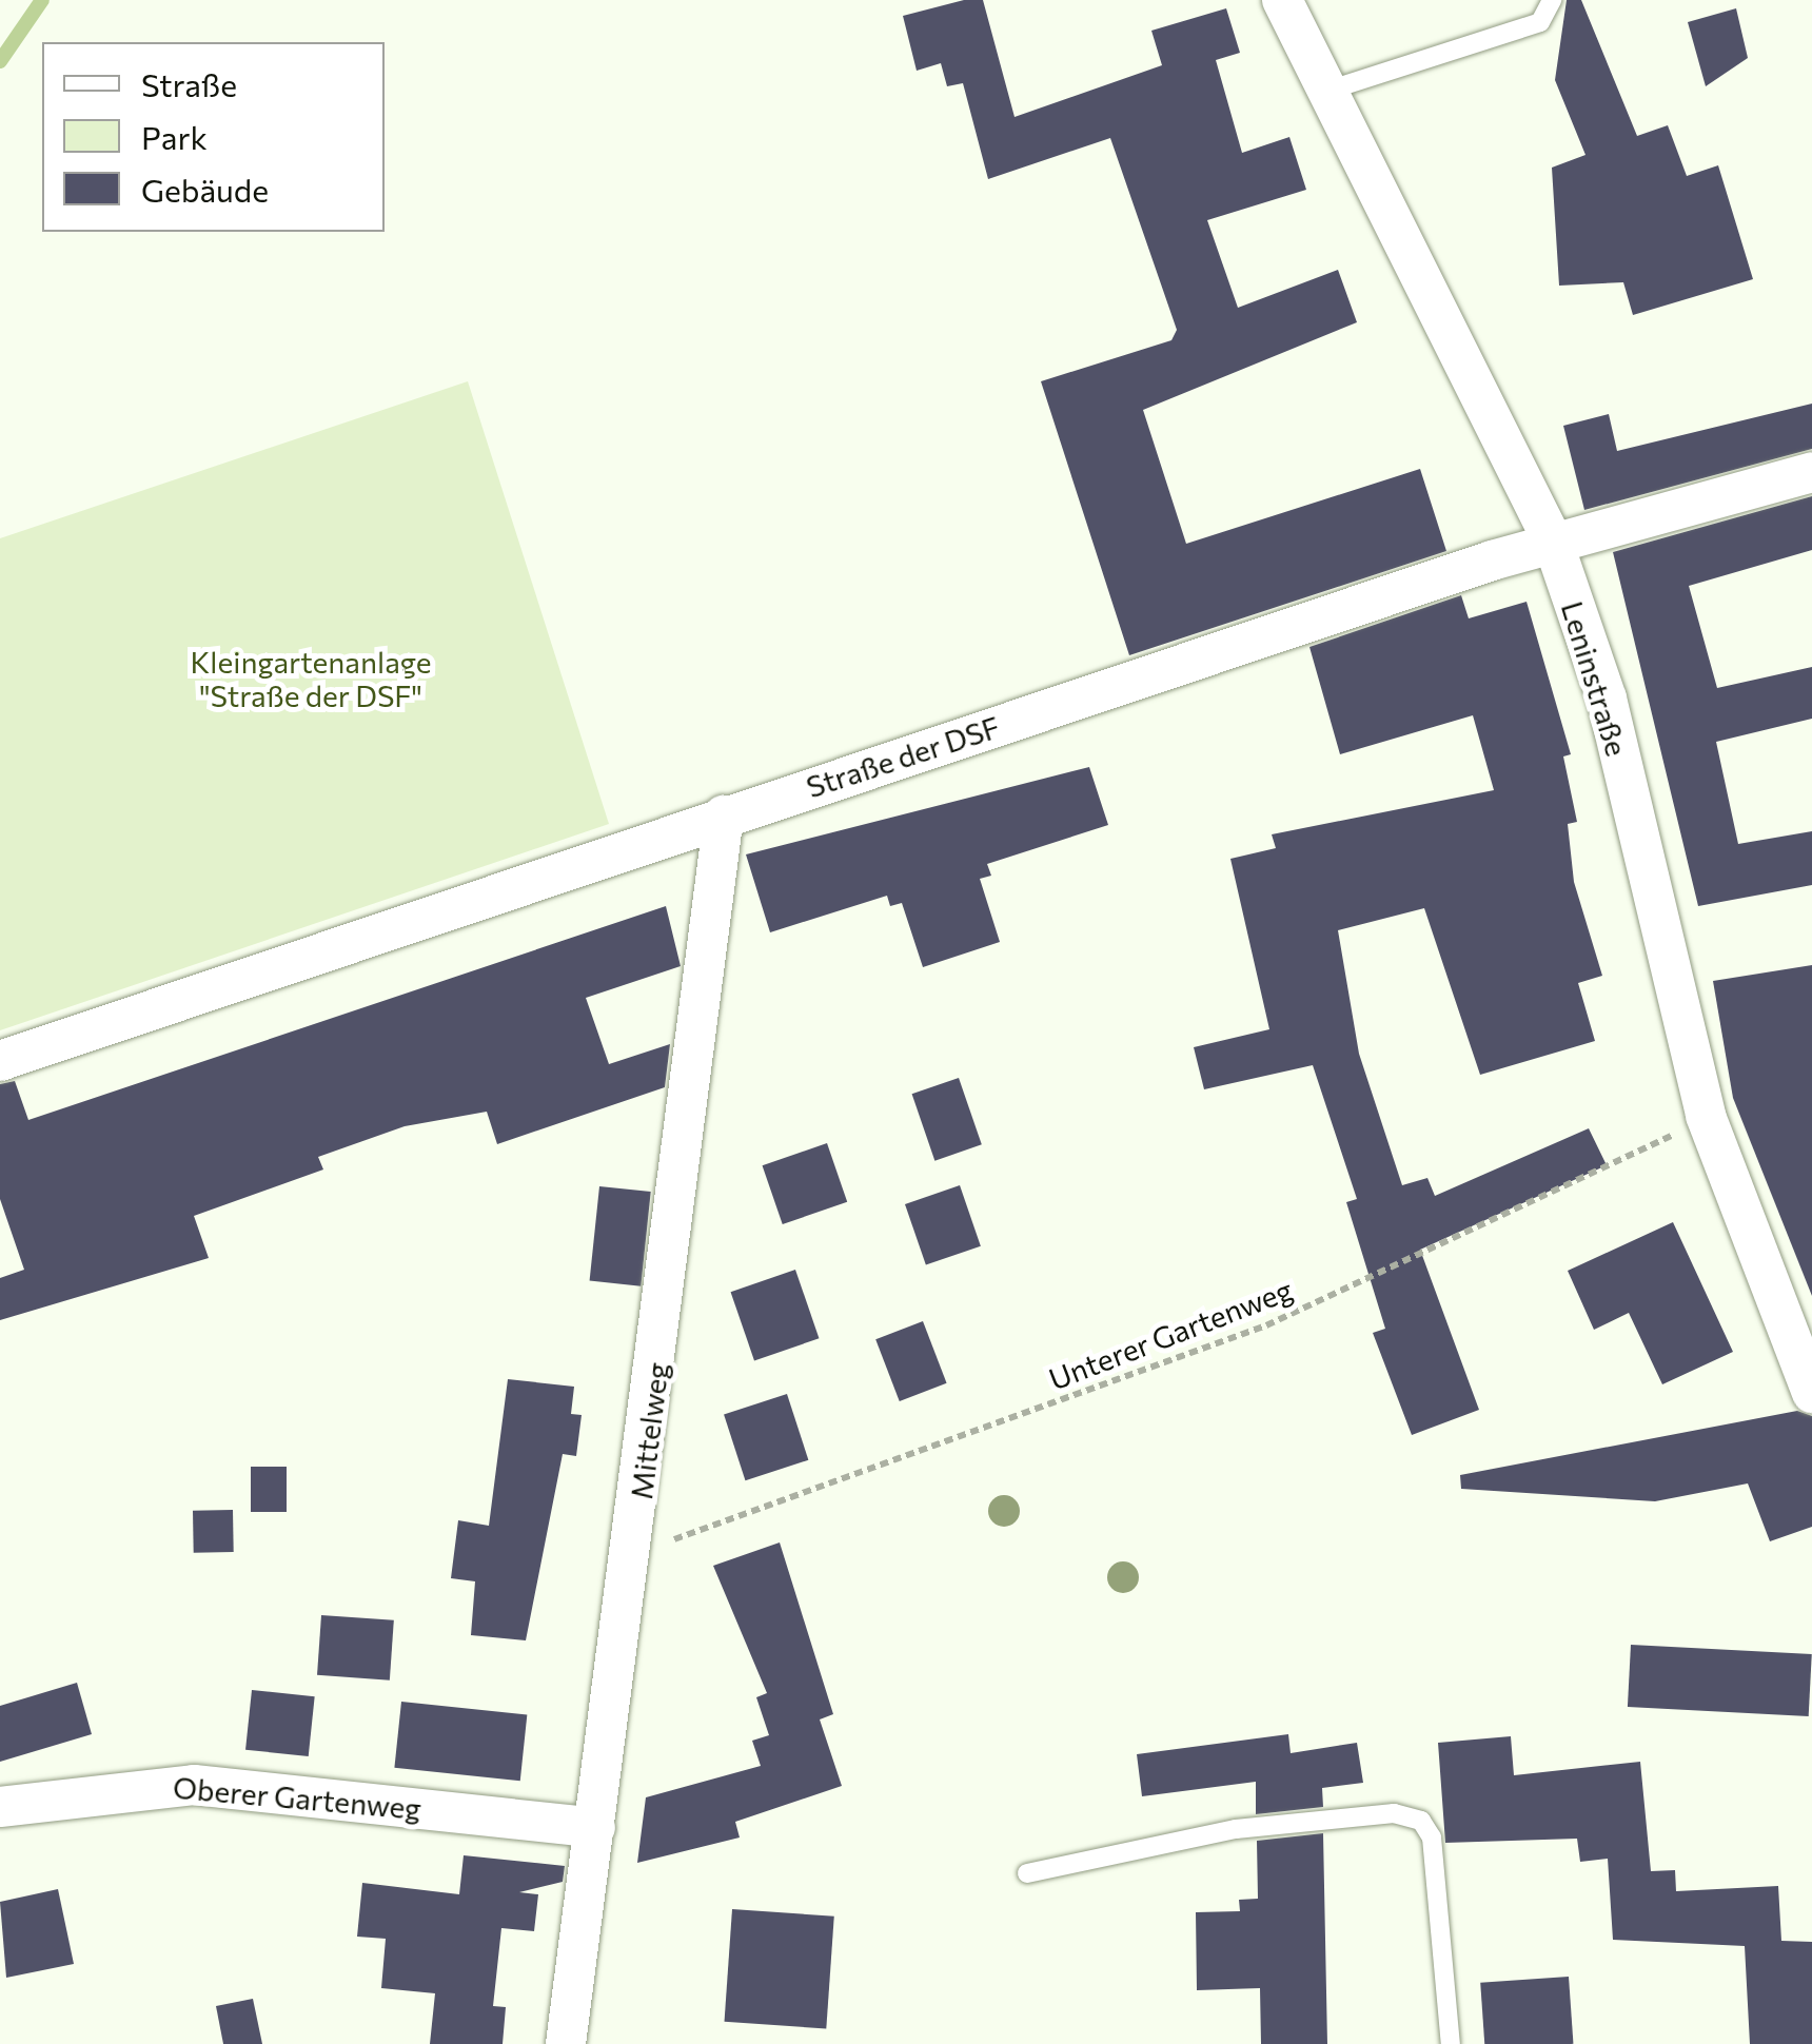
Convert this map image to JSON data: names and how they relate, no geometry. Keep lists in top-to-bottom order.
{
  "streets": {
    "street": [
      "Leninstraße",
      "Straße der DSF",
      "Mittelweg",
      "Oberer Gartenweg"
    ],
    "path": ["Unterer Gartenweg"]
  },
  "crossings": [
    ["Leninstraße", "Straße der DSF"],
    ["Leninstraße", "Unterer Gartenweg"],
    ["Straße der DSF", "Mittelweg"],
    ["Unterer Gartenweg", "Mittelweg"],
    ["Mittelweg", "Oberer Gartenweg"]
  ],
  "parks": ["Kleingartenanlage \"Straße der DSF\""],
  "legend": ["Straße", "Park", "Gebäude"]
}
